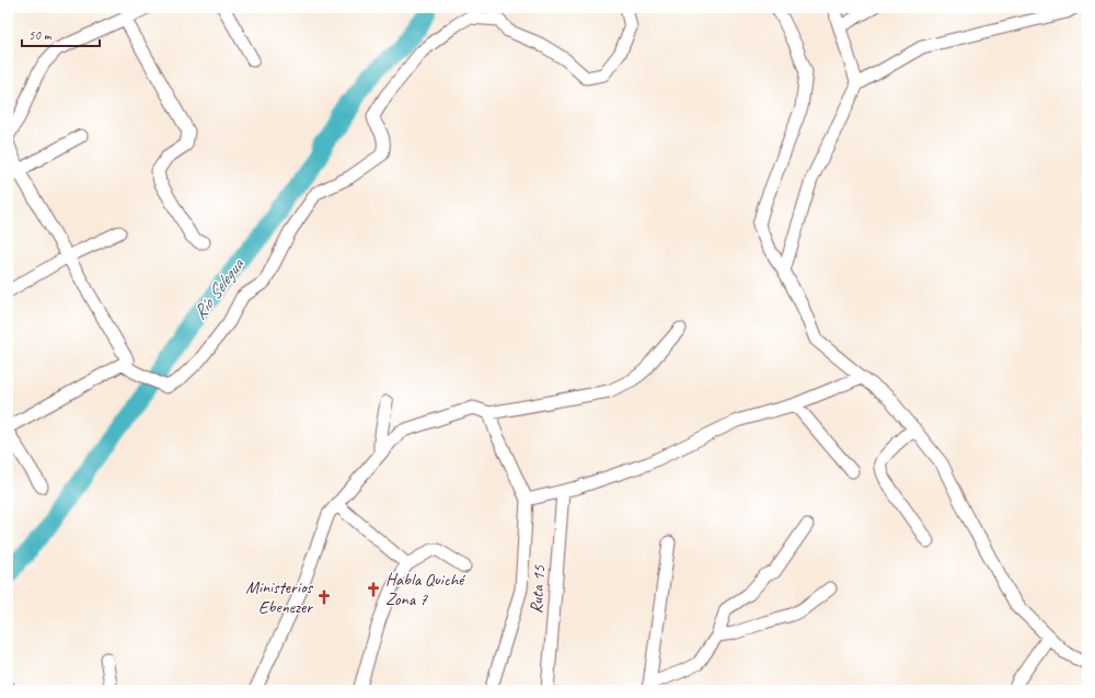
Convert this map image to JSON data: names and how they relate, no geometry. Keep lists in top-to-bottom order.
{
  "streets": {
    "street": ["Ruta 15"]
  },
  "water": ["Río Selegua"],
  "places": {
    "church": ["Habla Quiché Zona 7", "Ministerios Ebenezer"]
  },
  "scale_bar": "50 m"
}
